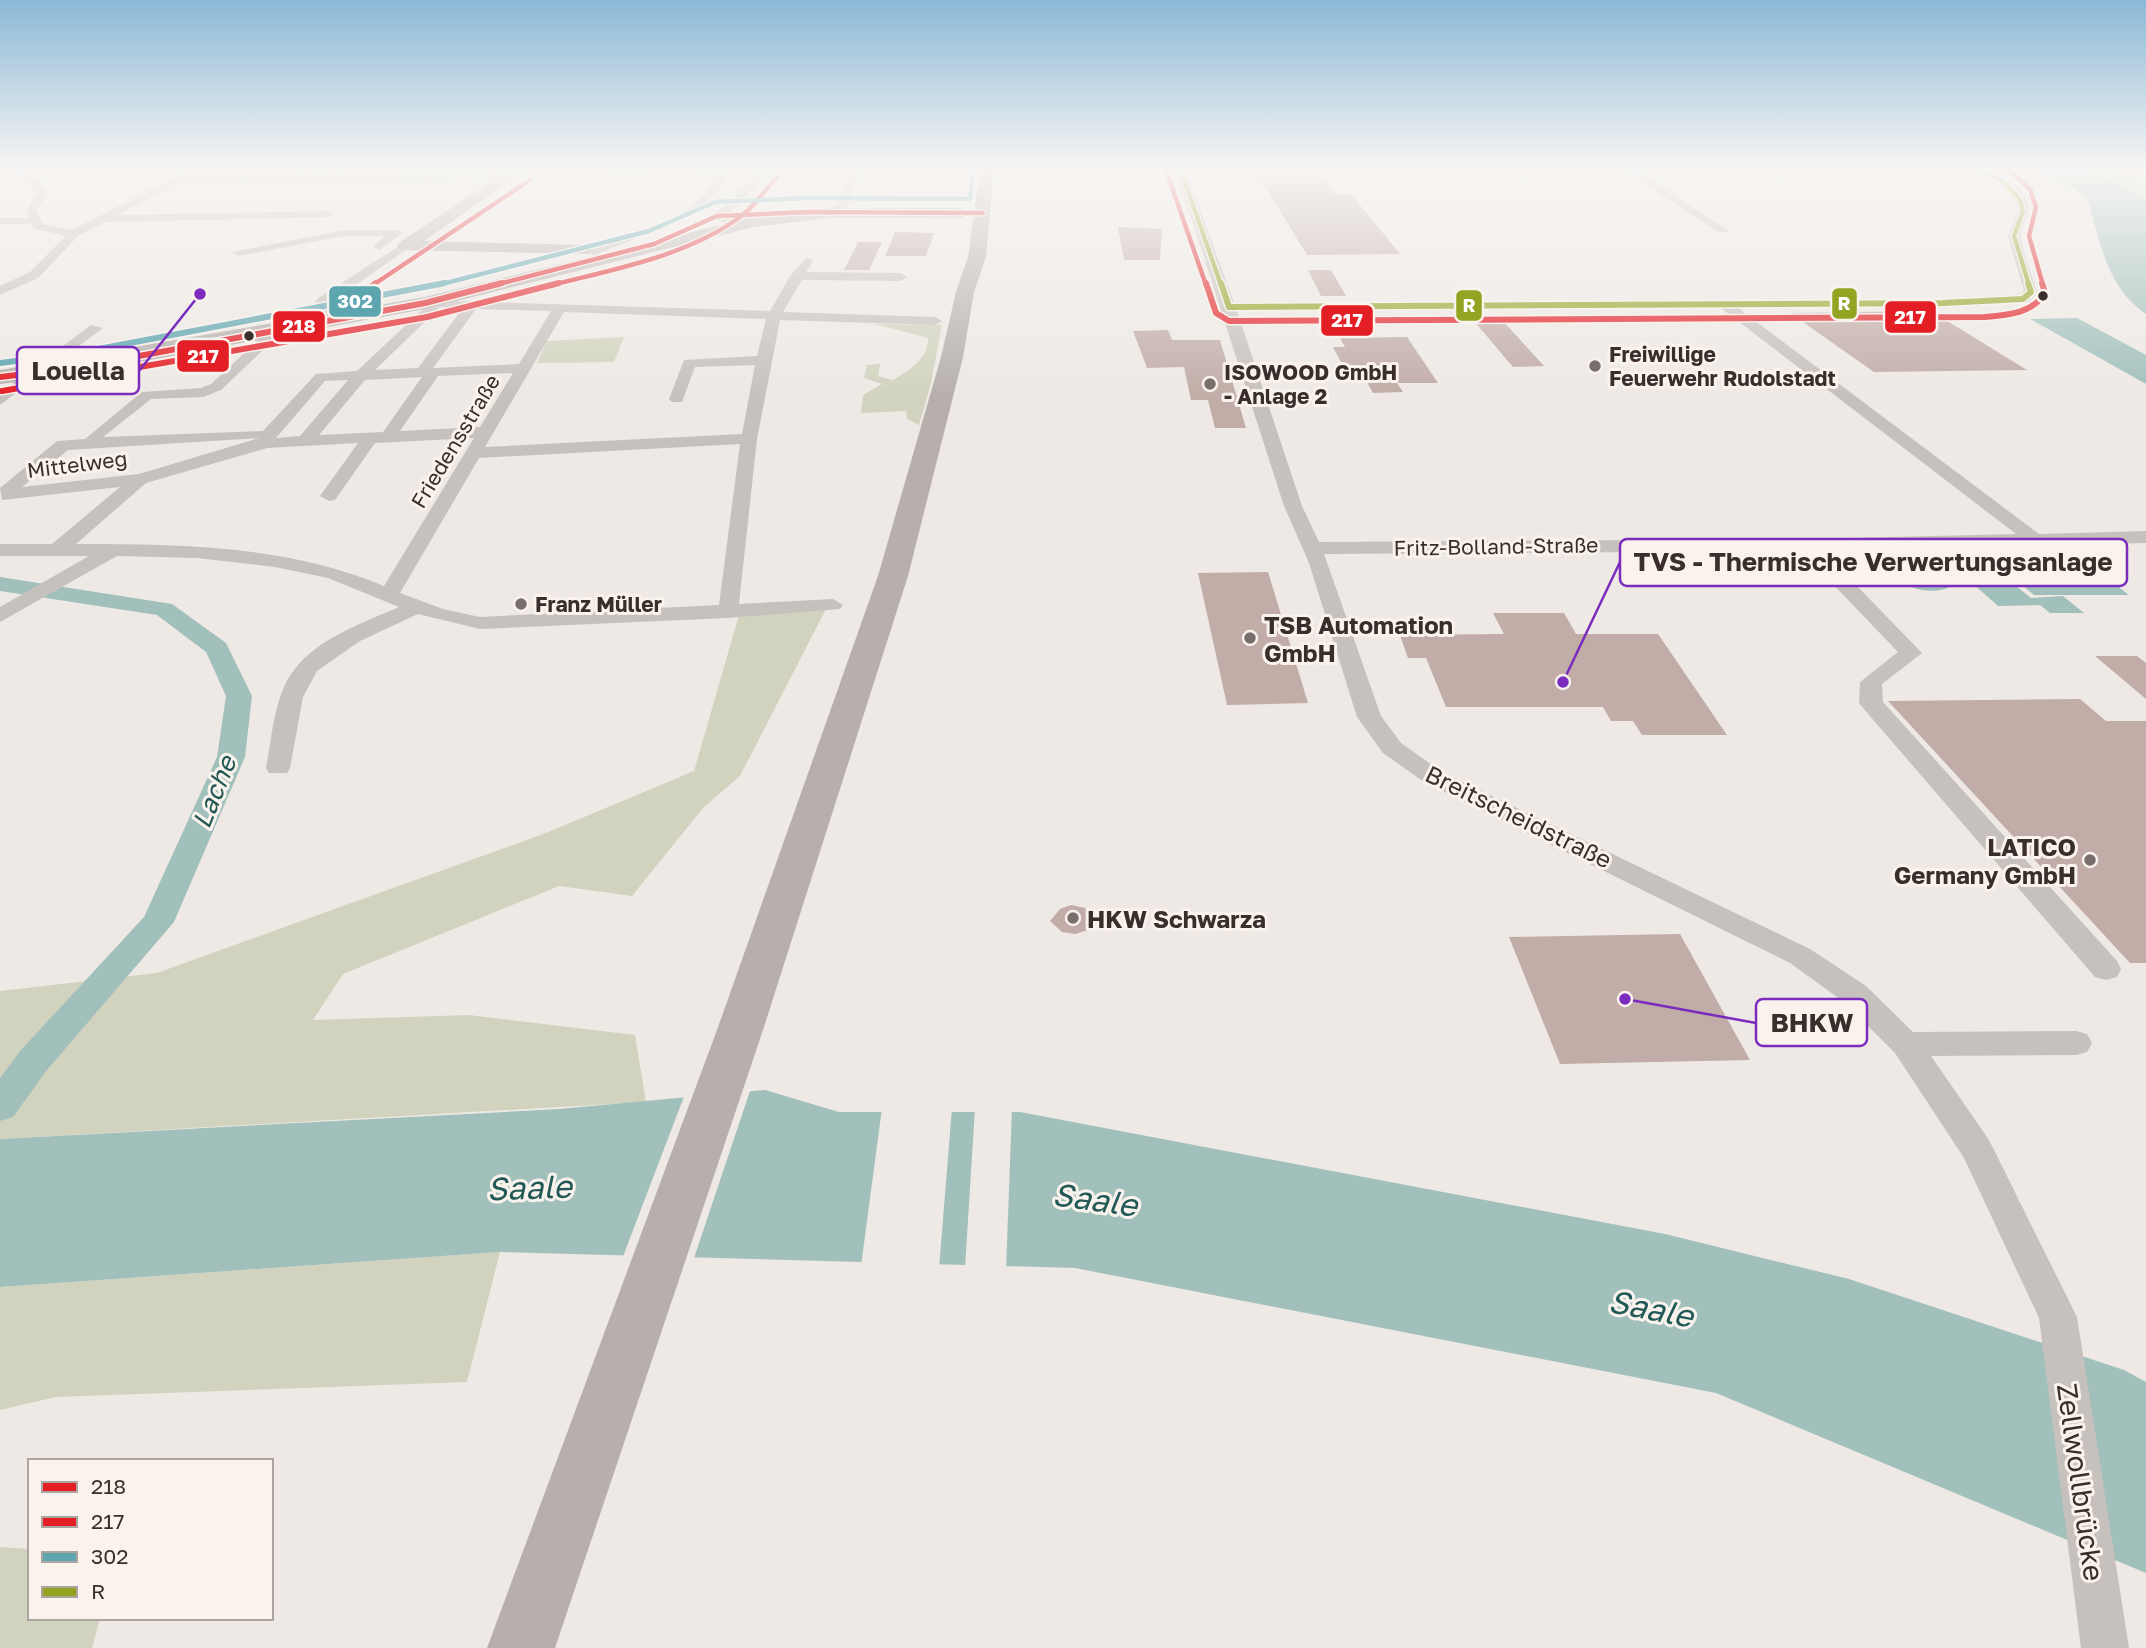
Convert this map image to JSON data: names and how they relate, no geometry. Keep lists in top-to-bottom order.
{
  "streets": {
    "street": [
      "Friedensstraße",
      "Mittelweg",
      "Fritz-Bolland-Straße",
      "Breitscheidstraße",
      "Zellwollbrücke"
    ]
  },
  "crossings": [
    ["Friedensstraße", "Mittelweg"],
    ["Fritz-Bolland-Straße", "Breitscheidstraße"],
    ["Breitscheidstraße", "Zellwollbrücke"]
  ],
  "water": ["Lache", "Saale"],
  "places": [
    "Louella",
    "Freiwillige Feuerwehr Rudolstadt",
    "ISOWOOD GmbH - Anlage 2",
    "Franz Müller",
    "TSB Automation GmbH",
    "TVS - Thermische Verwertungsanlage",
    "LATICO Germany GmbH",
    "HKW Schwarza",
    "BHKW"
  ],
  "lines": [
    "transit line 218",
    "transit line 217",
    "transit line 302",
    "transit line R"
  ],
  "legend": [
    "218",
    "217",
    "302",
    "R"
  ]
}
